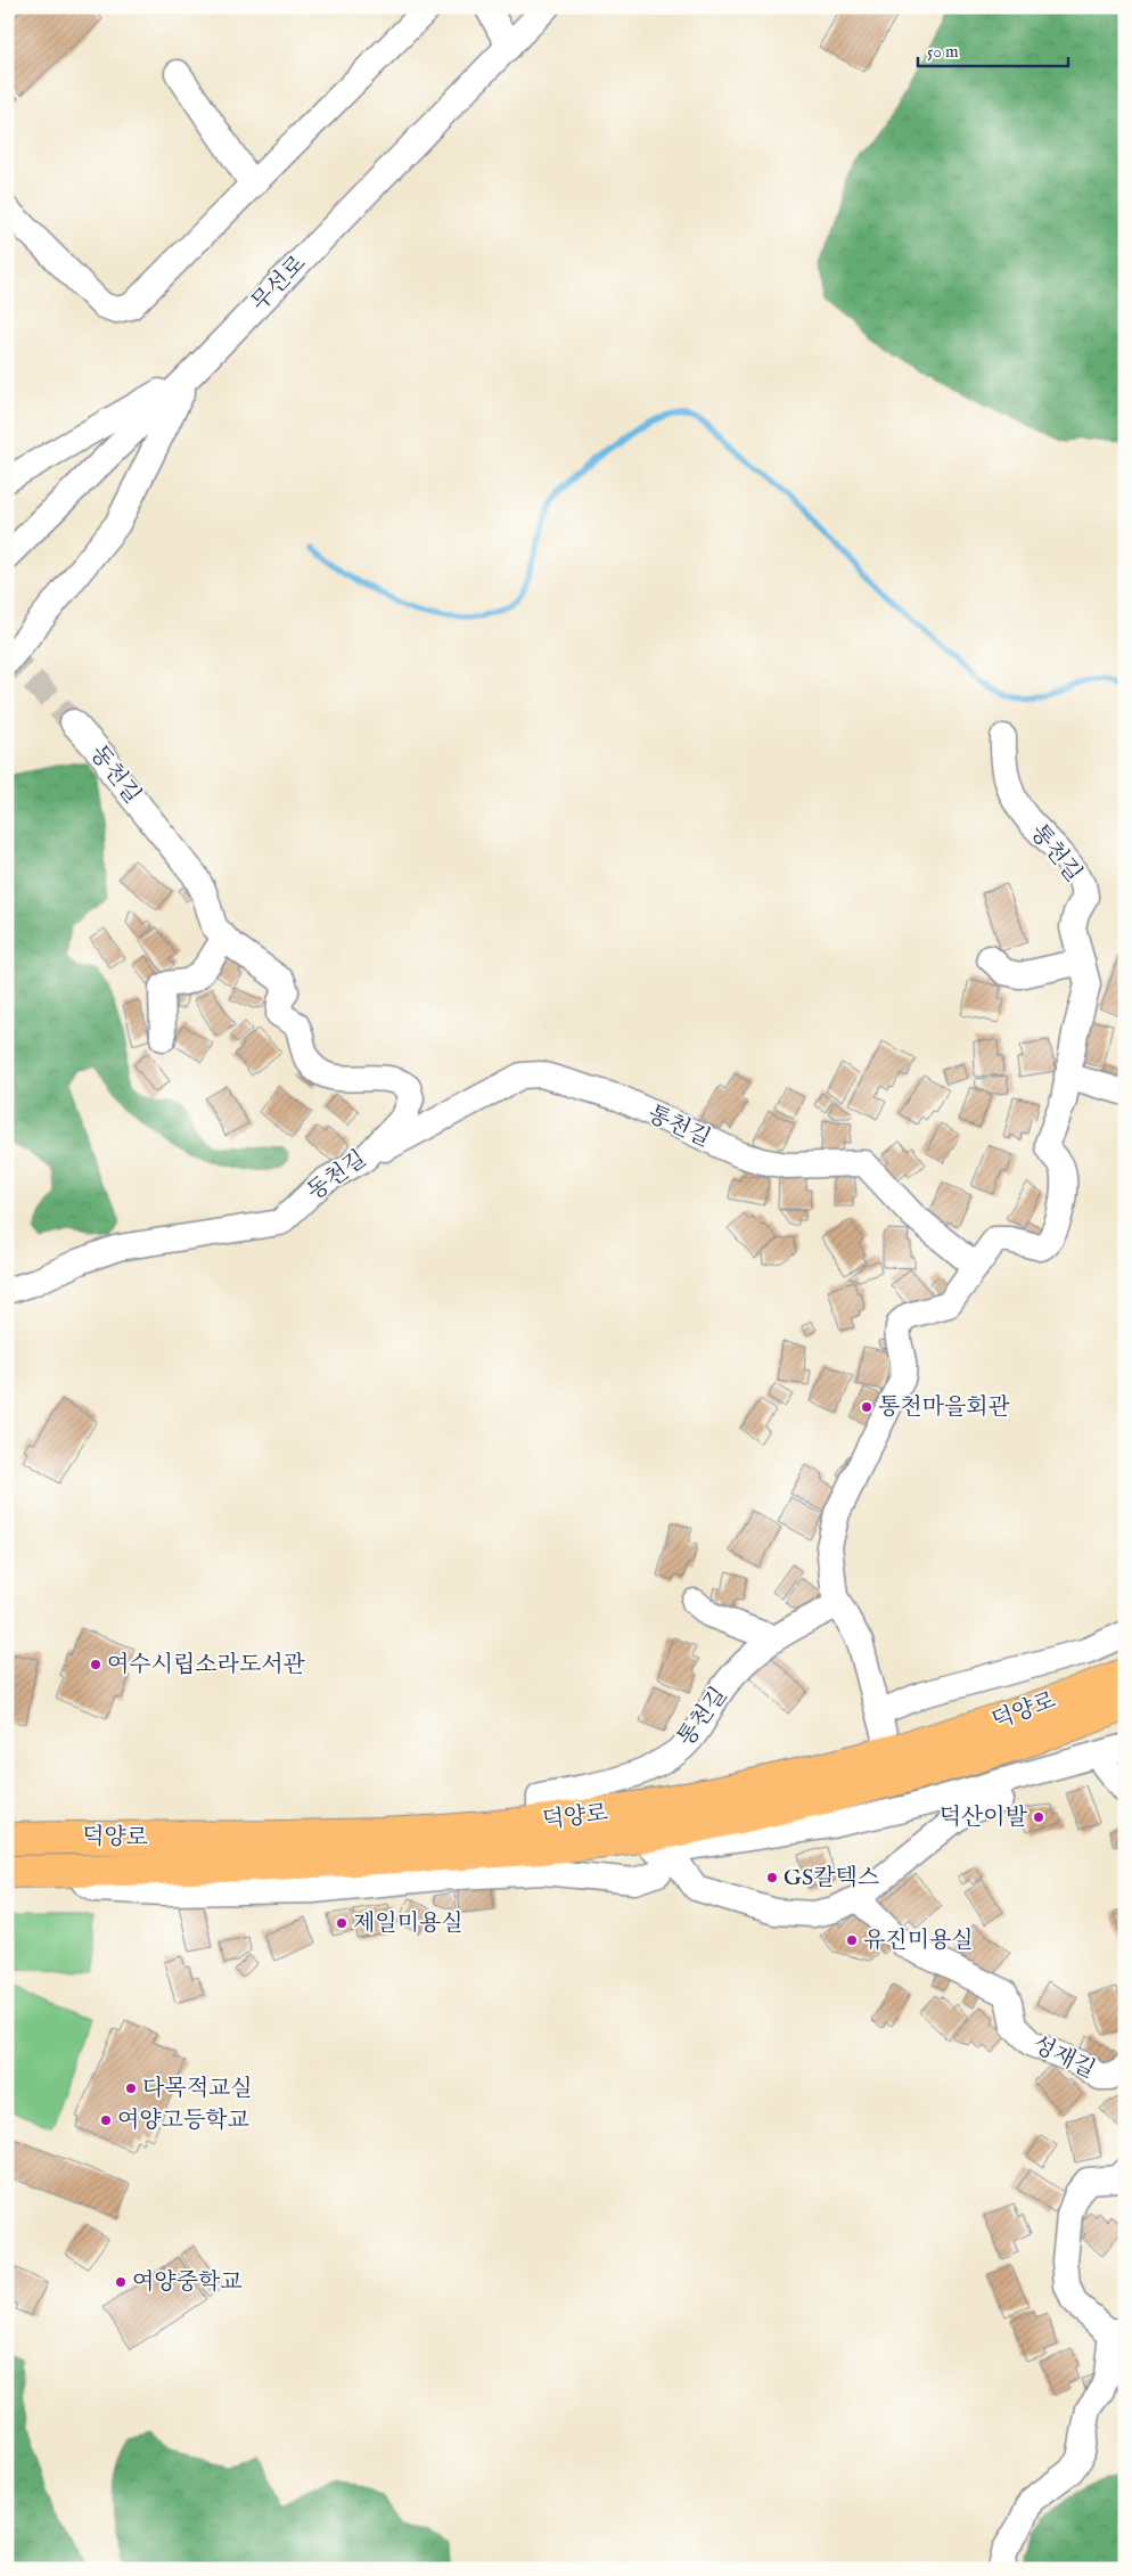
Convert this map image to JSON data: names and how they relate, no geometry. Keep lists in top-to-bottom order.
{
  "streets": {
    "main road": ["덕양로"],
    "street": [
      "무선로",
      "동천길",
      "통천길",
      "성재길"
    ]
  },
  "crossings": [
    ["동천길", "통천길"],
    ["통천길", "덕양로"]
  ],
  "places": [
    "통천마을회관",
    "여수시립소라도서관",
    "덕산이발",
    "GS칼텍스",
    "제일미용실",
    "유진미용실",
    "다목적교실",
    "여양고등학교",
    "여양중학교"
  ],
  "scale_bar": "50 m"
}
